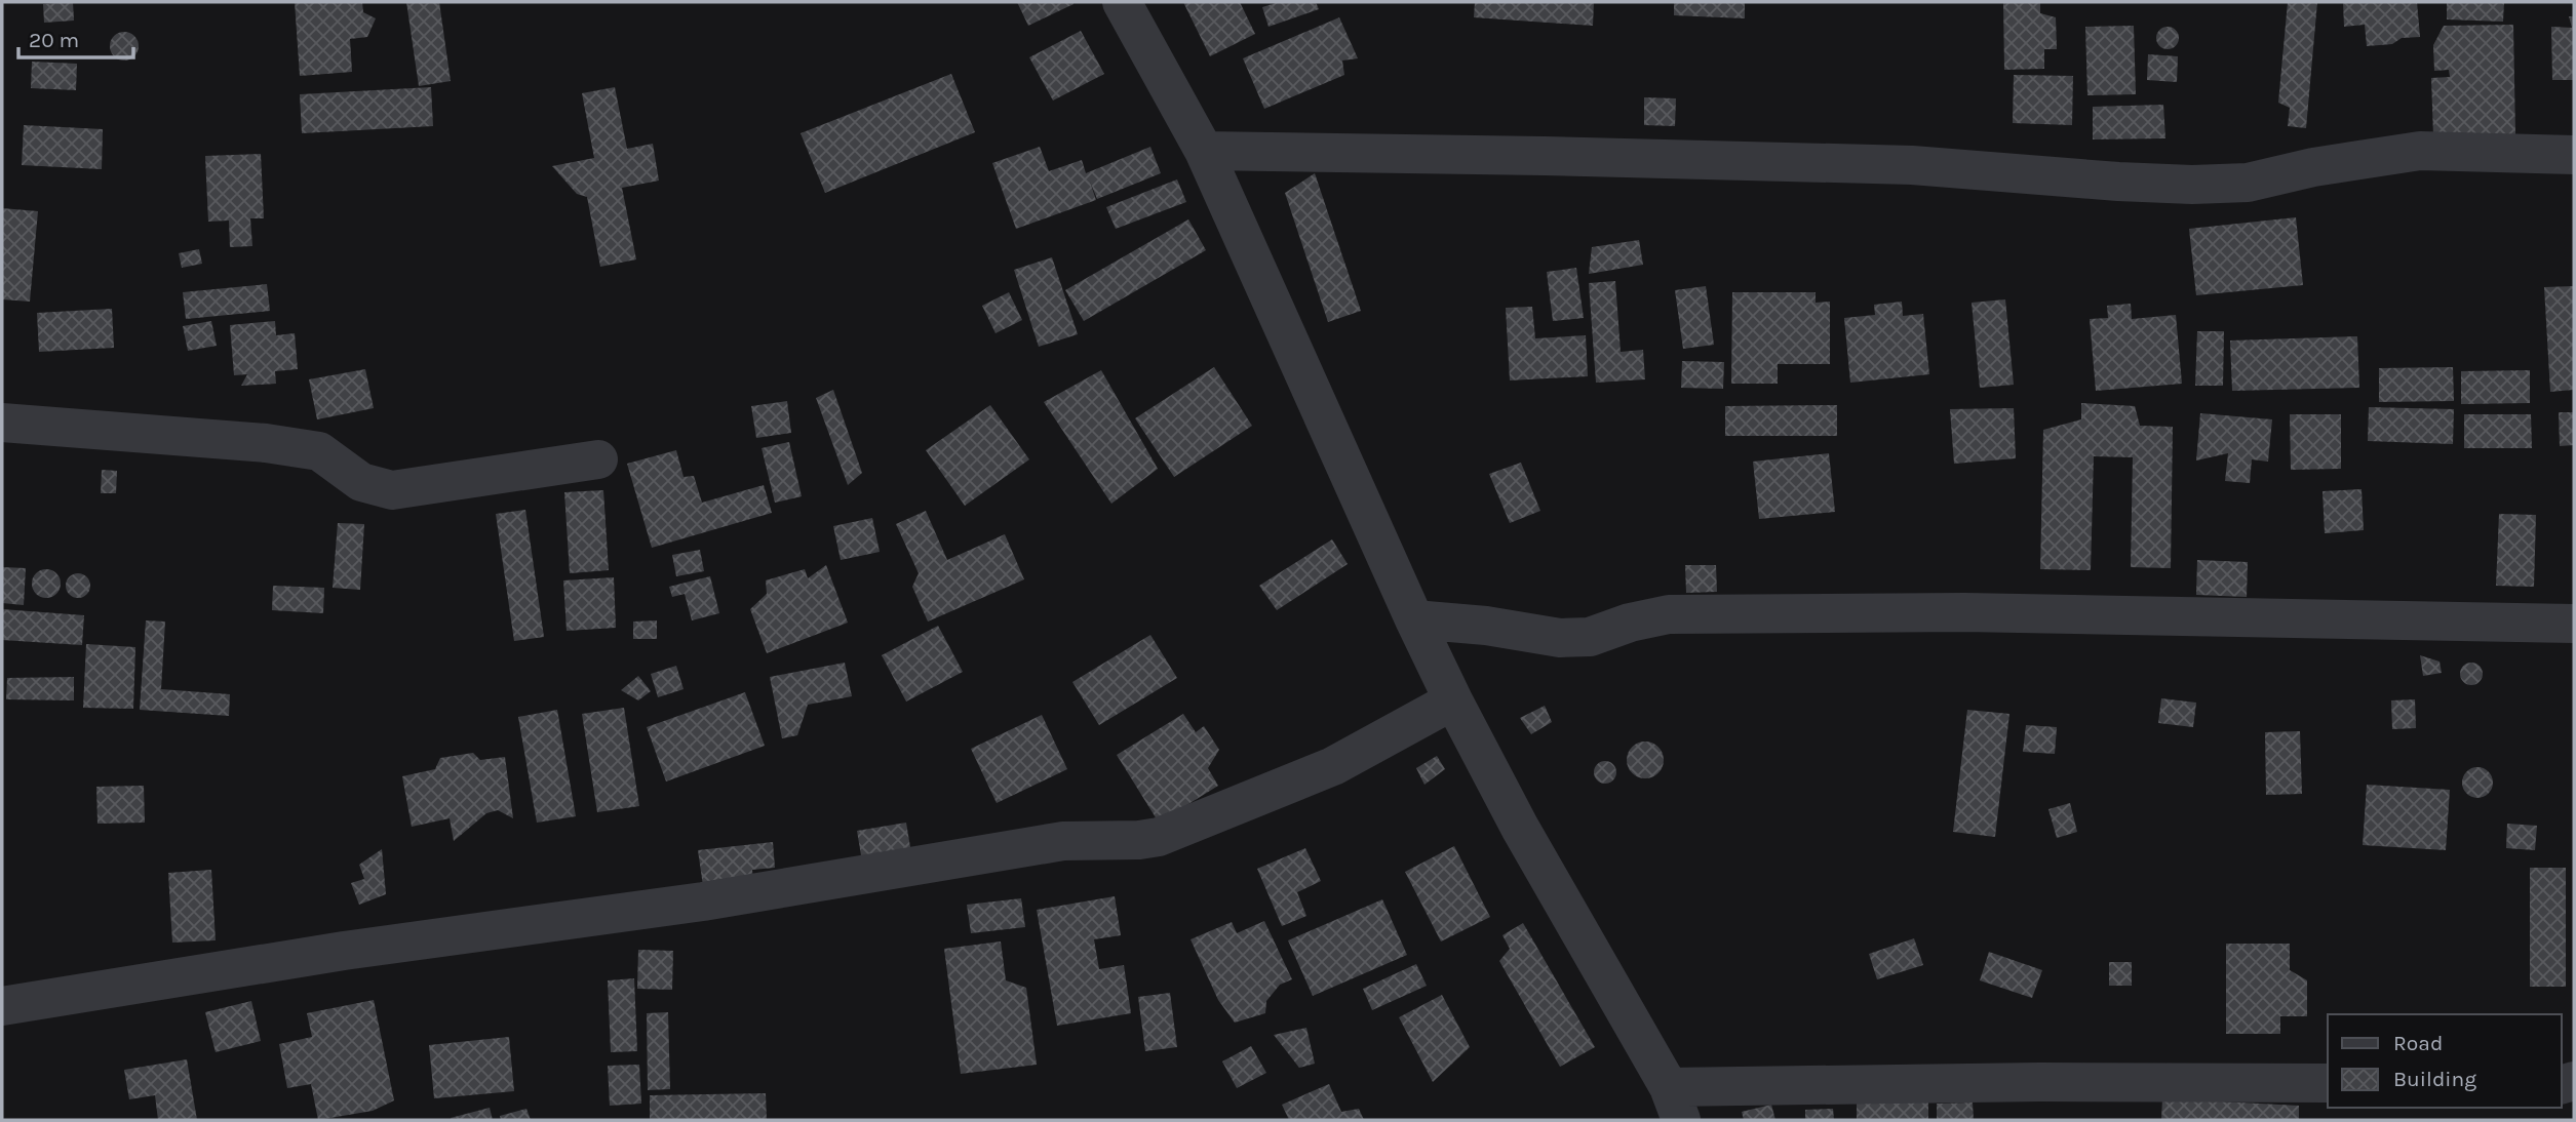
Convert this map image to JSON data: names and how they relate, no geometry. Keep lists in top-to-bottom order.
{
  "legend": ["Road", "Building"],
  "scale_bar": "20 m"
}
